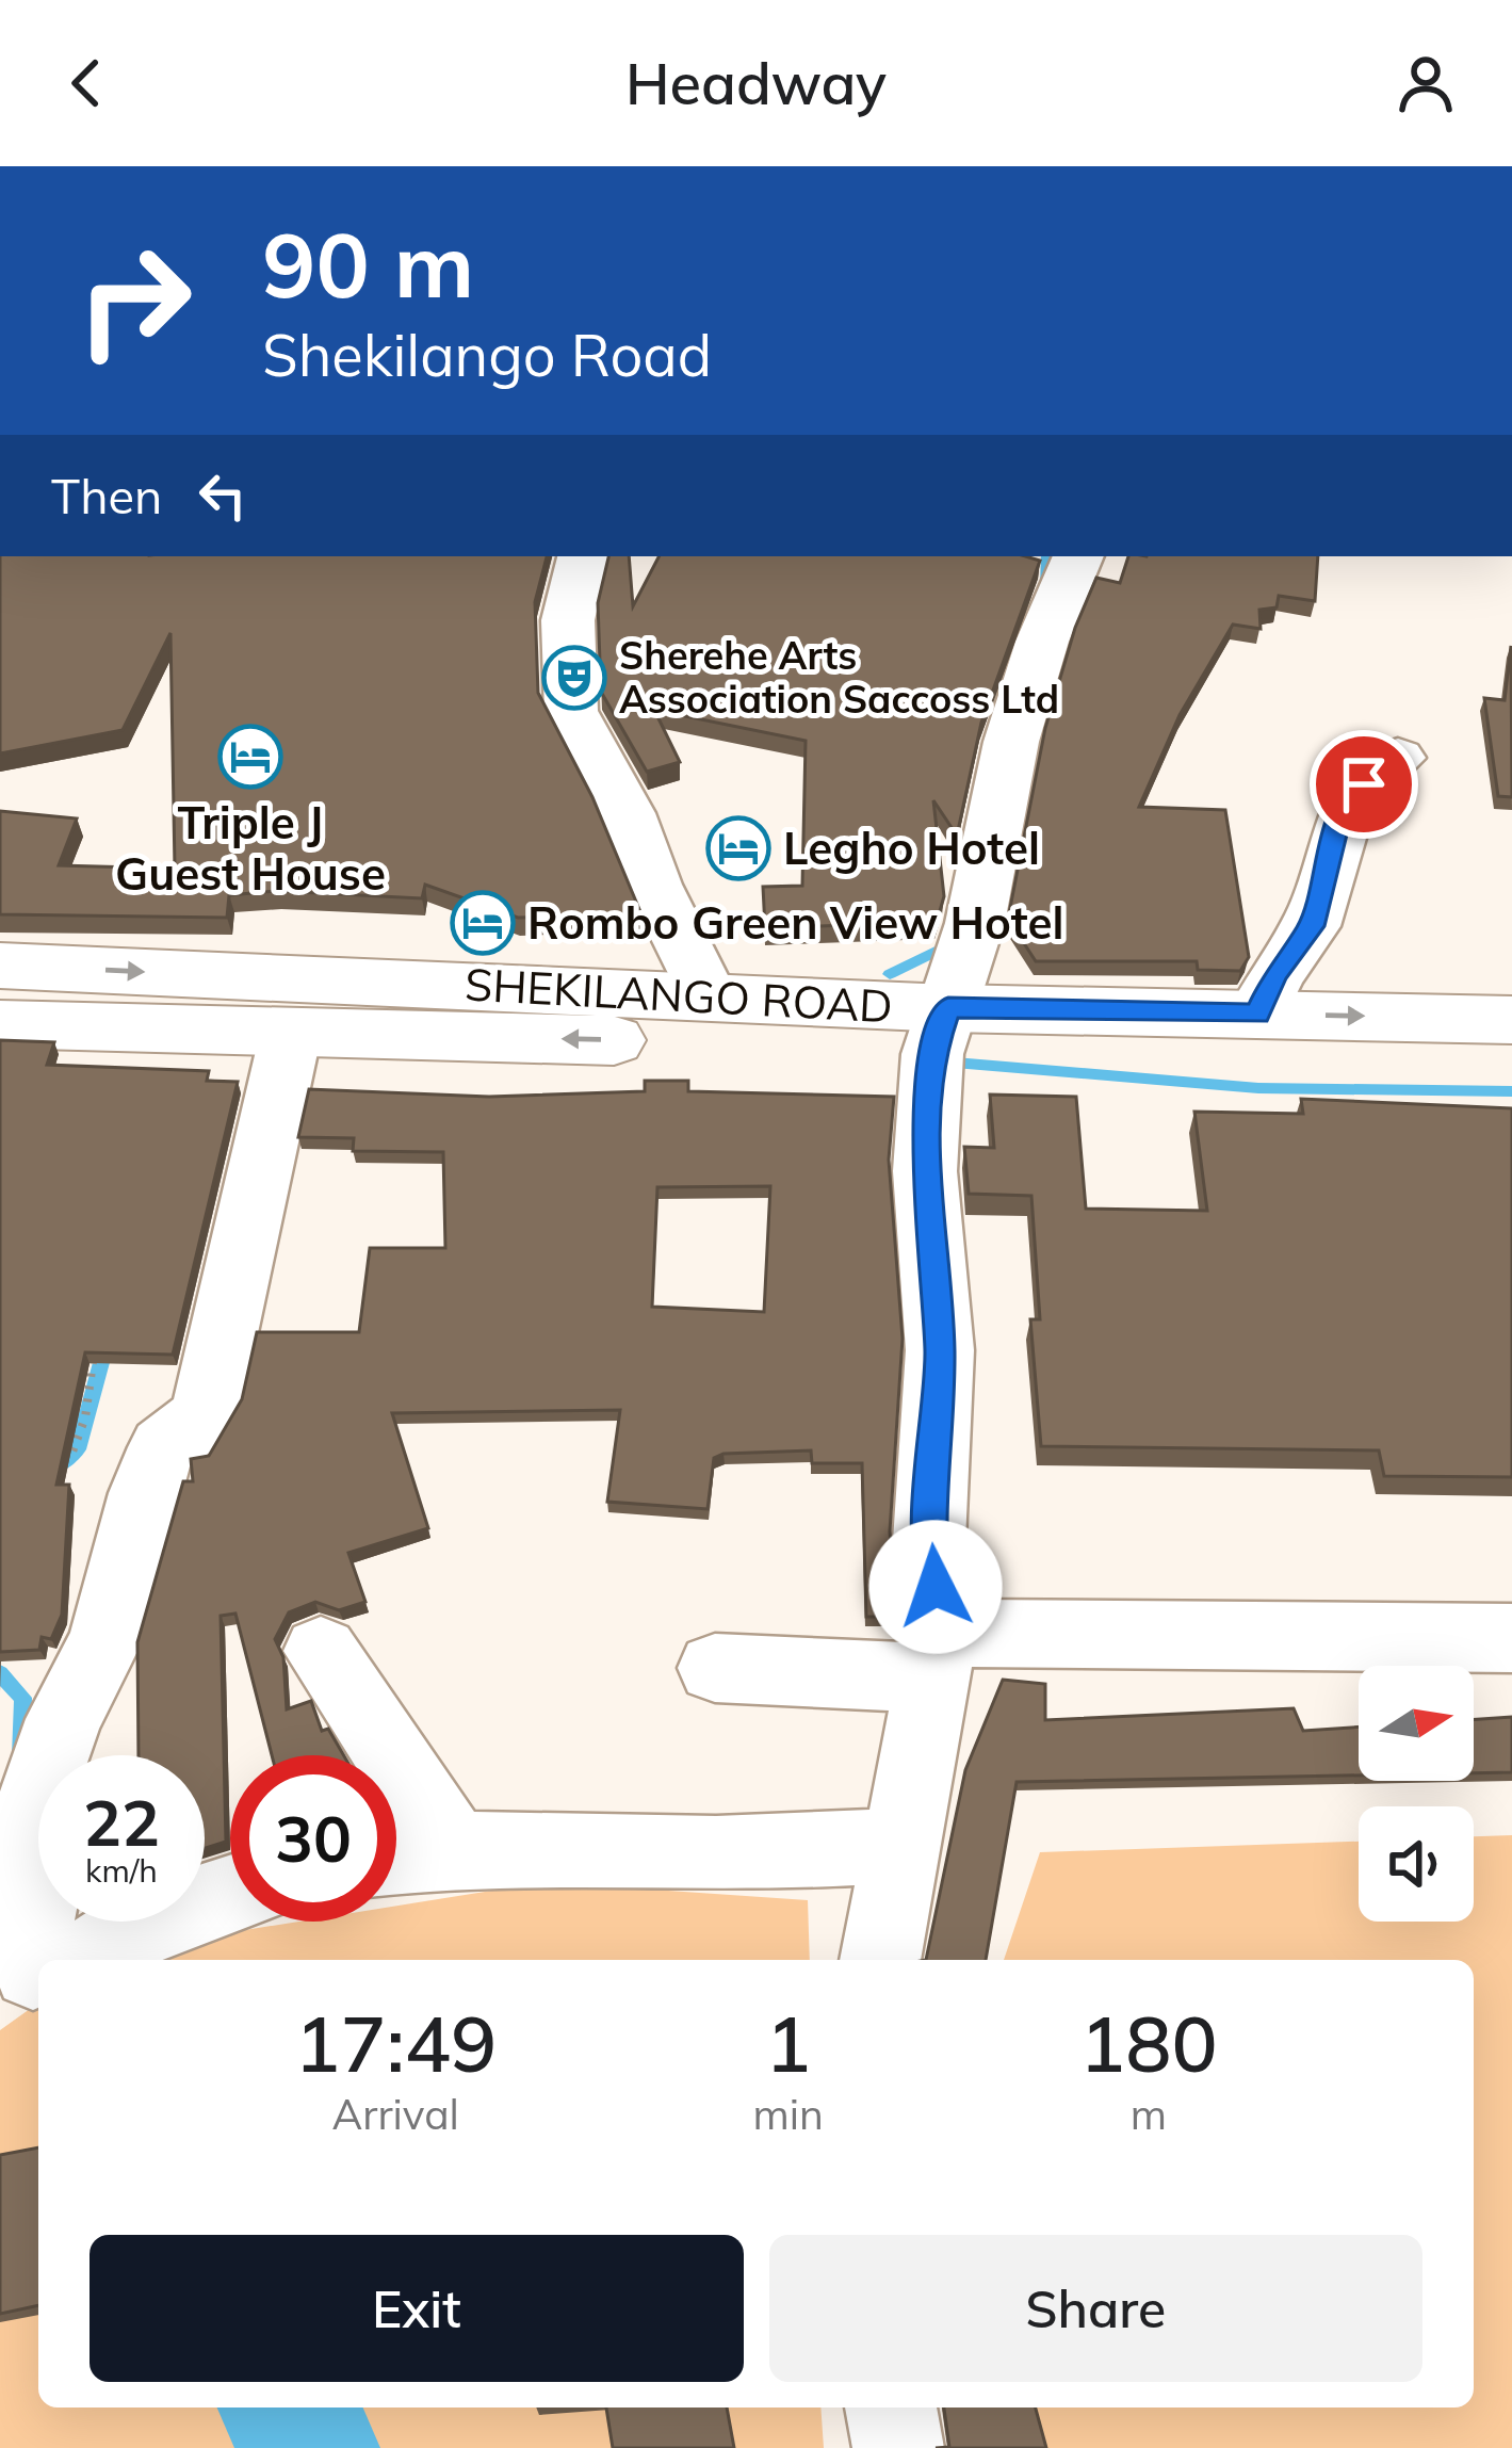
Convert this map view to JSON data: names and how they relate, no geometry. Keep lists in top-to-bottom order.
{
  "streets": {
    "main road": ["SHEKILANGO ROAD"]
  },
  "places": {
    "theatre": ["Sherehe Arts Association Saccoss Ltd"],
    "hotel": ["Triple J Guest House", "Legho Hotel", "Rombo Green View Hotel"]
  },
  "north": "right",
  "page": {
    "header": "Headway",
    "turn": ["90 m", "Shekilango Road"],
    "then": "Then",
    "speed": "22 km/h",
    "limit": "30",
    "eta": [
      "17:49",
      "Arrival",
      "1",
      "min",
      "180",
      "m"
    ],
    "buttons": ["Exit", "Share"]
  }
}
